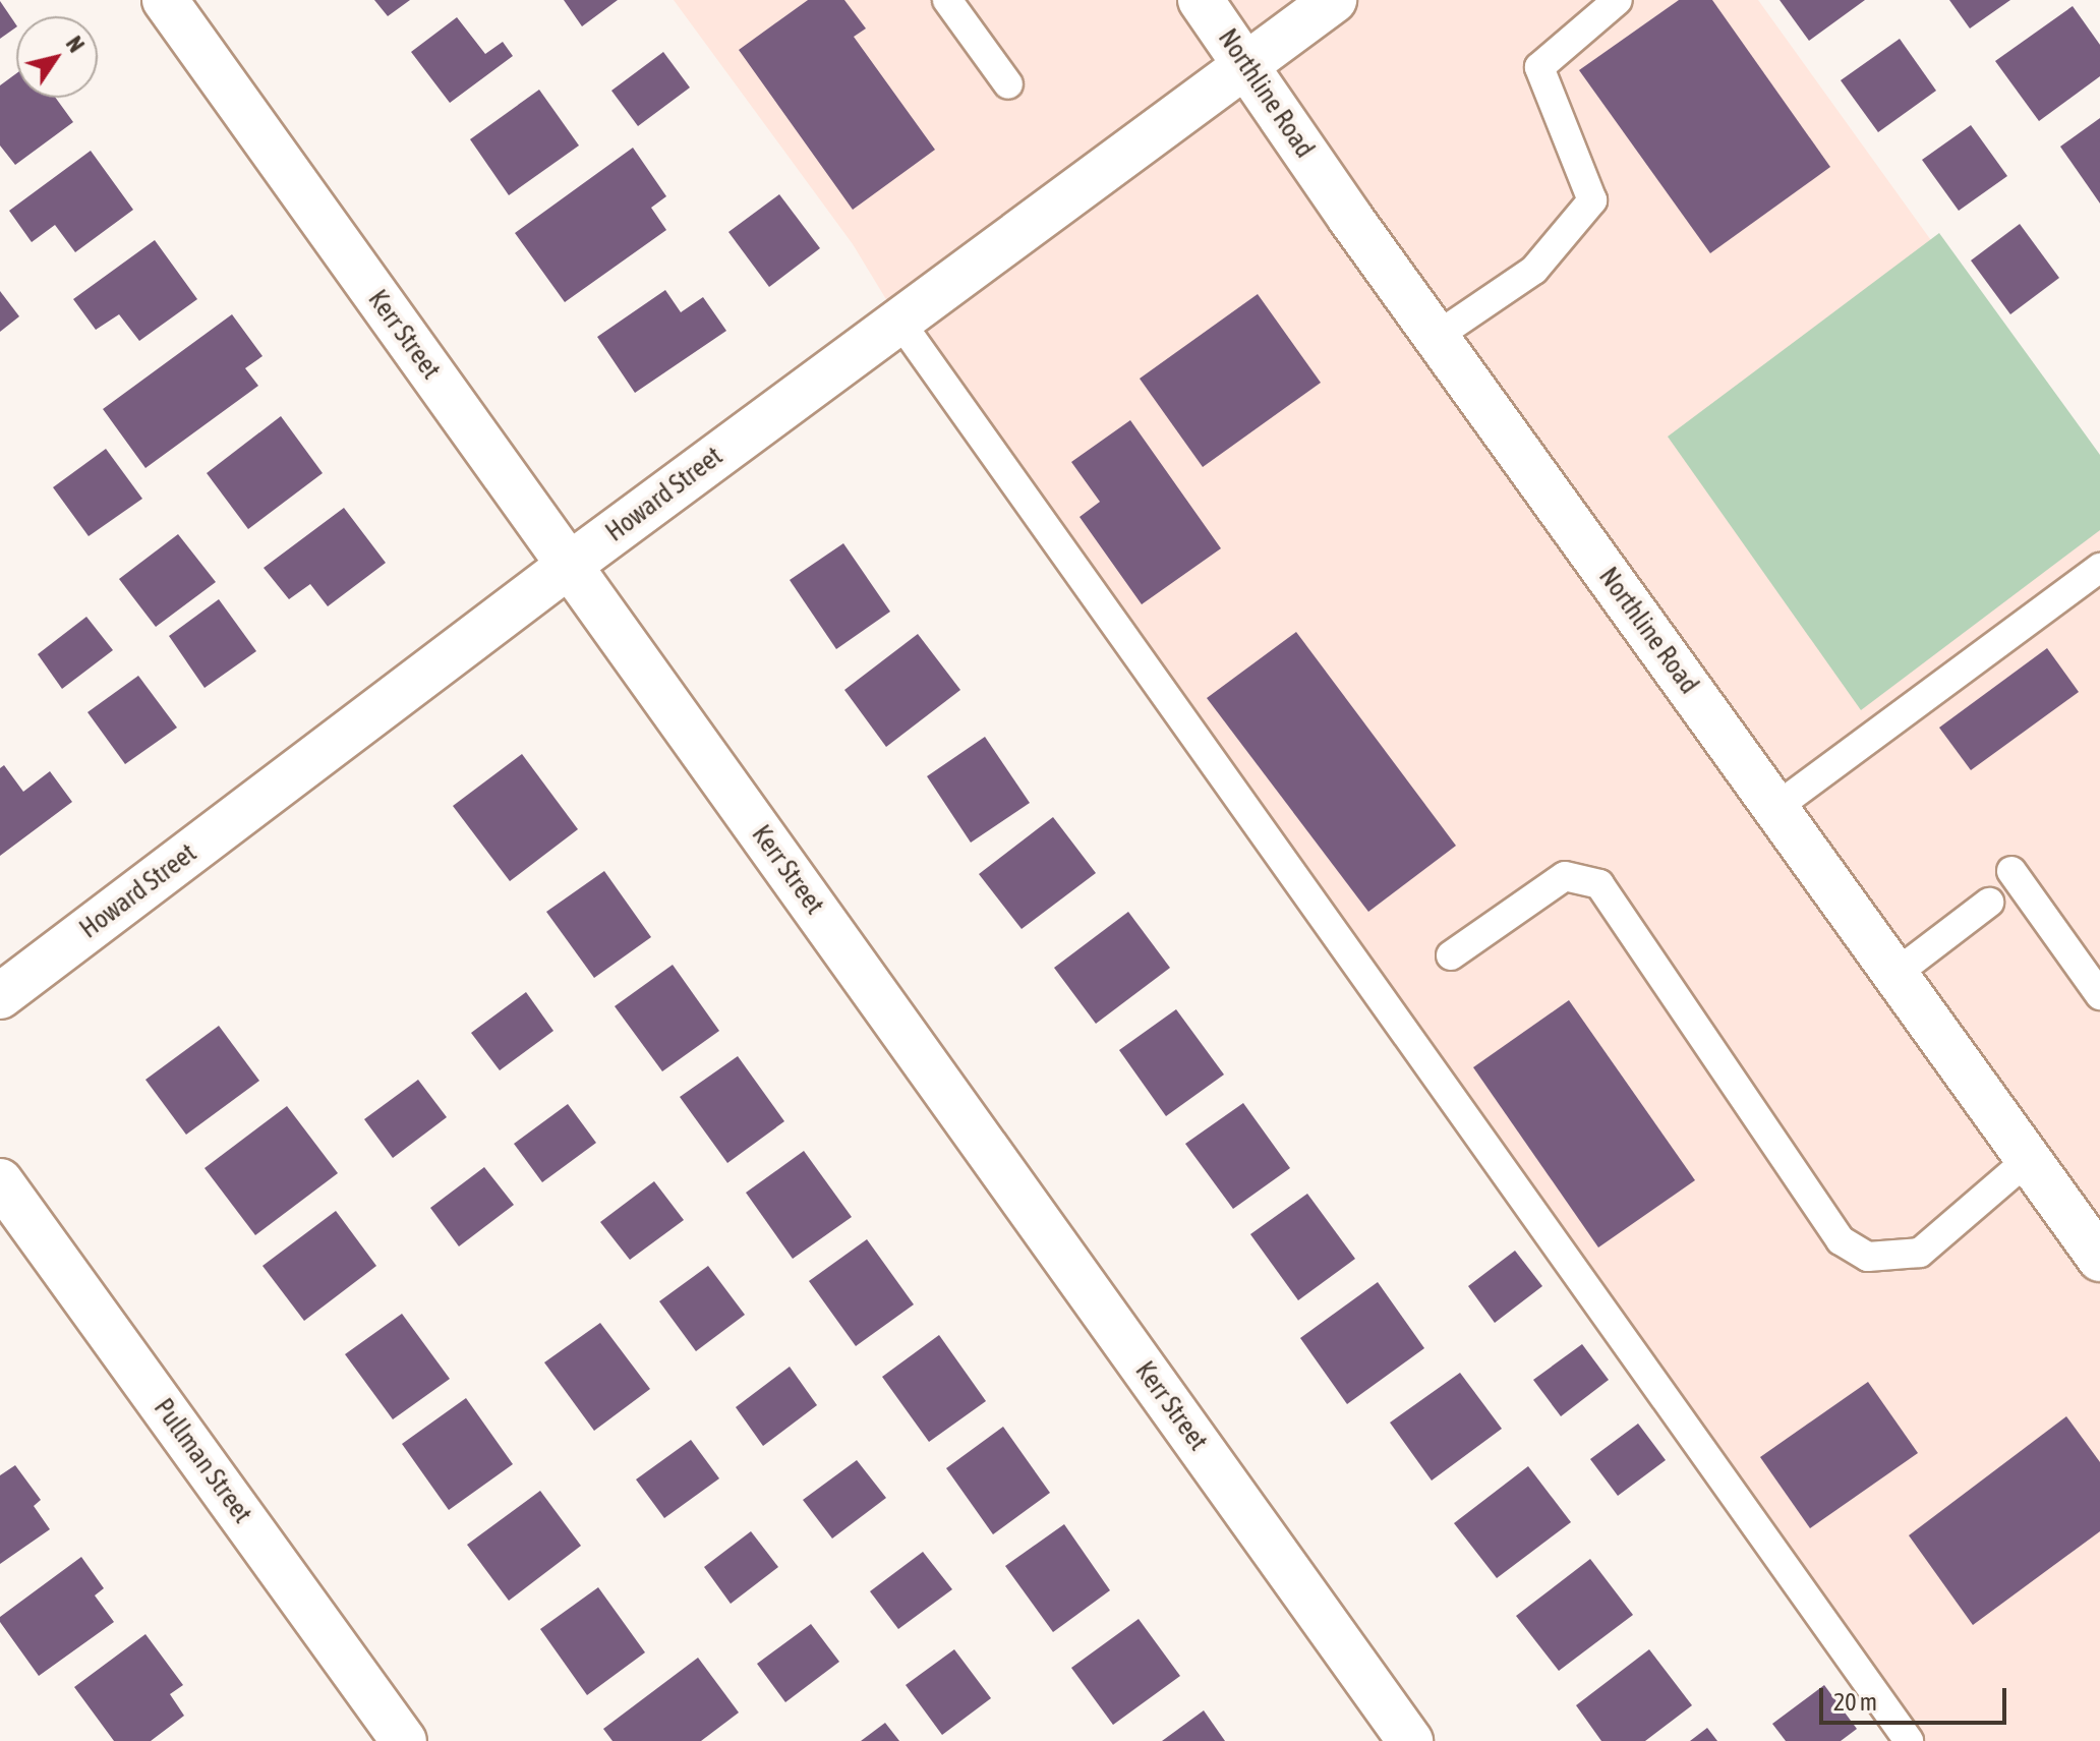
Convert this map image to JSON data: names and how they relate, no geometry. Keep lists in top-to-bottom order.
{
  "streets": {
    "street": [
      "Northline Road",
      "Kerr Street",
      "Howard Street",
      "Pullman Street"
    ]
  },
  "crossings": [
    ["Northline Road", "Howard Street"],
    ["Kerr Street", "Howard Street"]
  ],
  "scale_bar": "20 m",
  "north": "top right"
}
